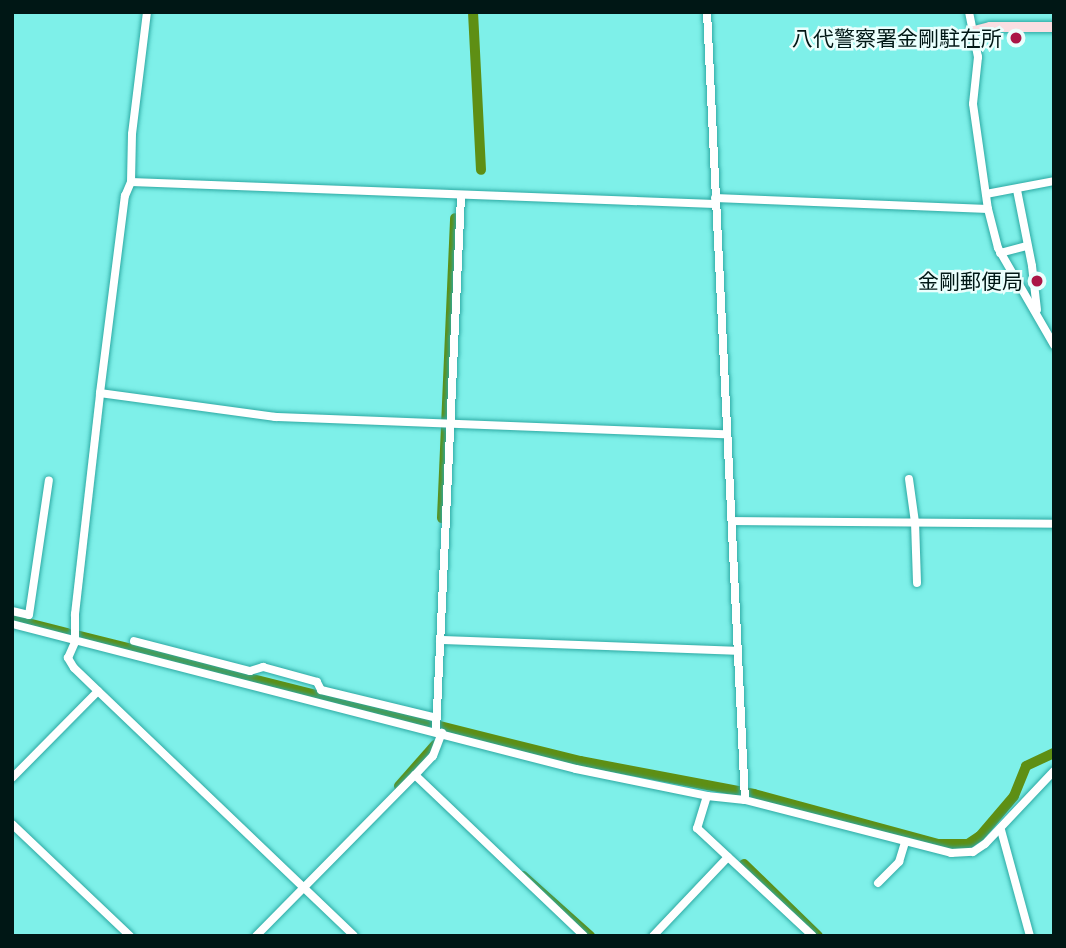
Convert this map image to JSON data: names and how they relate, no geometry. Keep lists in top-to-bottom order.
{
  "places": ["八代警察署金剛駐在所", "金剛郵便局"]
}
